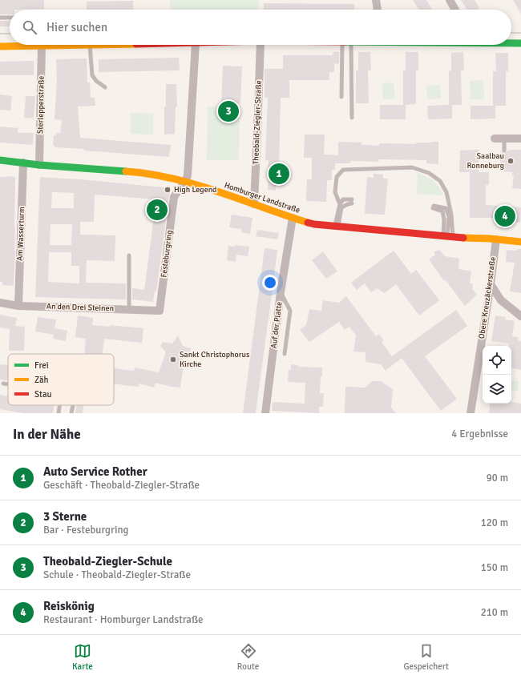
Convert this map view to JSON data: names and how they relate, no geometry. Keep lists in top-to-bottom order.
{
  "streets": {
    "main road": ["Homburger Landstraße"],
    "street": [
      "Sterlepperstraße",
      "Theobald-Ziegler-Straße",
      "Am Wasserturm",
      "Festeburgring",
      "Obere Kreuzäckerstraße",
      "An den Drei Steinen",
      "Auf der Platte"
    ]
  },
  "crossings": [
    ["Sterlepperstraße", "Homburger Landstraße"],
    ["Theobald-Ziegler-Straße", "Homburger Landstraße"],
    ["Homburger Landstraße", "Am Wasserturm"],
    ["Homburger Landstraße", "Festeburgring"],
    ["Homburger Landstraße", "Obere Kreuzäckerstraße"],
    ["Homburger Landstraße", "Auf der Platte"],
    ["Am Wasserturm", "An den Drei Steinen"],
    ["Festeburgring", "An den Drei Steinen"]
  ],
  "places": ["Saalbau Ronneburg", "High Legend", "Sankt Christophorus Kirche"],
  "legend": ["Frei", "Zäh", "Stau"],
  "page": {
    "search": "Hier suchen",
    "pins": [
      "3",
      "1",
      "2",
      "4"
    ],
    "heading": ["In der Nähe", "4 Ergebnisse"],
    "list": [
      {
        "mark": "1",
        "name": "Auto Service Rother",
        "note": "Geschäft · Theobald-Ziegler-Straße",
        "value": "90 m"
      },
      {
        "mark": "2",
        "name": "3 Sterne",
        "note": "Bar · Festeburgring",
        "value": "120 m"
      },
      {
        "mark": "3",
        "name": "Theobald-Ziegler-Schule",
        "note": "Schule · Theobald-Ziegler-Straße",
        "value": "150 m"
      },
      {
        "mark": "4",
        "name": "Reiskönig",
        "note": "Restaurant · Homburger Landstraße",
        "value": "210 m"
      }
    ],
    "nav": ["Karte", "Route", "Gespeichert"]
  }
}
